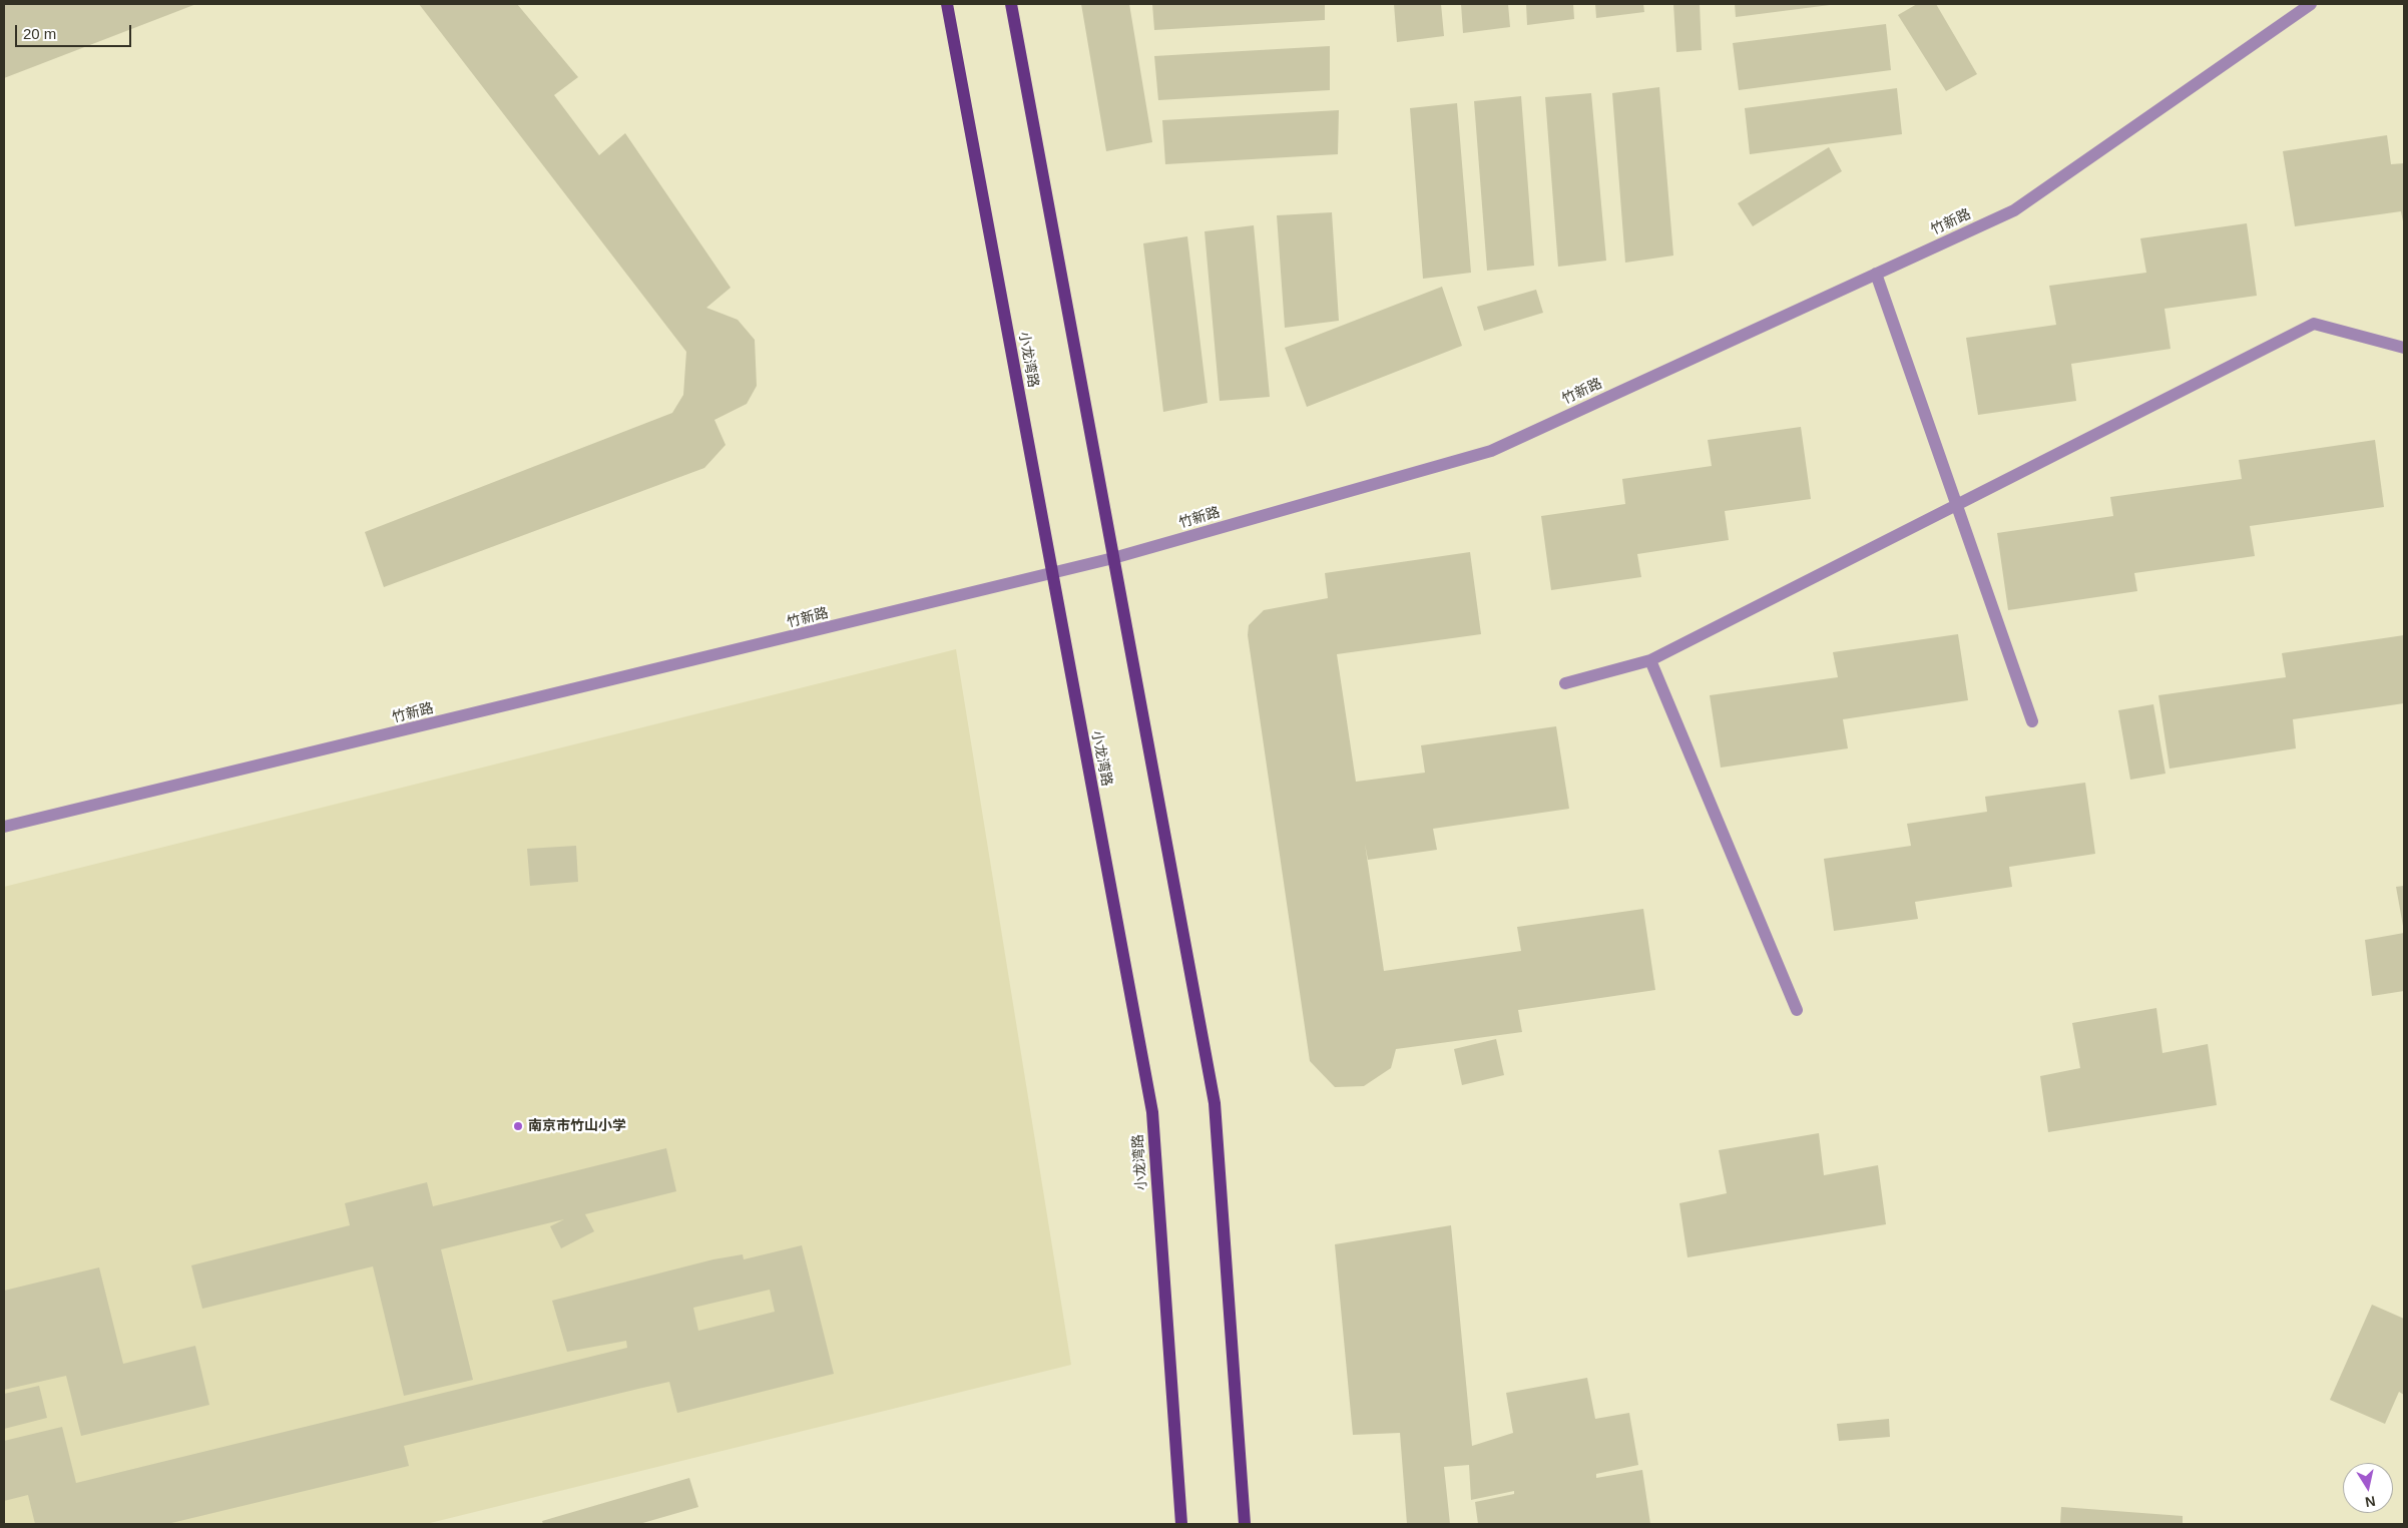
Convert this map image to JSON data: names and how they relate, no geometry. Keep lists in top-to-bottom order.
{
  "streets": {
    "main road": ["小龙湾路"],
    "street": ["竹新路"]
  },
  "crossings": [
    ["竹新路", "小龙湾路"]
  ],
  "places": ["南京市竹山小学"],
  "scale_bar": "20 m",
  "north": "bottom"
}
